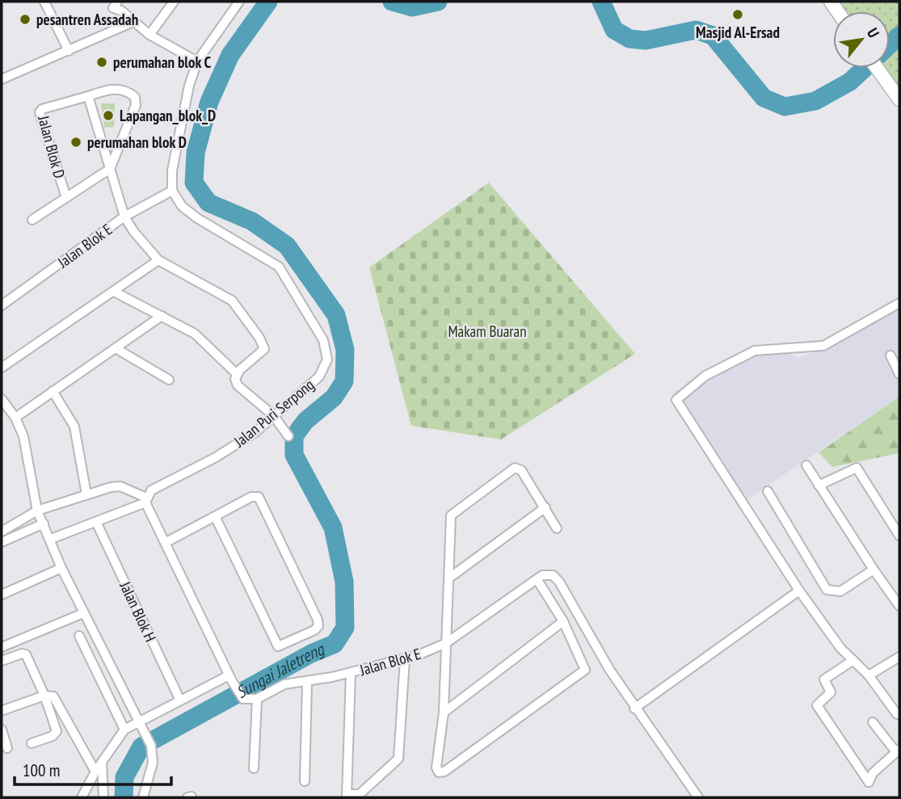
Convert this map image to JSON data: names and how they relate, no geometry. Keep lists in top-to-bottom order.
{
  "streets": {
    "street": [
      "Jalan Blok D",
      "Jalan Blok E",
      "Jalan Puri Serpong",
      "Jalan Blok H"
    ]
  },
  "crossings": [
    ["Jalan Blok E", "Jalan Puri Serpong"]
  ],
  "water": ["Sungai Jaletreng"],
  "parks": ["Makam Buaran"],
  "places": [
    "Masjid Al-Ersad",
    "pesantren Assadah",
    "perumahan blok C",
    "Lapangan_blok_D",
    "perumahan blok D"
  ],
  "scale_bar": "100 m",
  "north": "top right"
}
